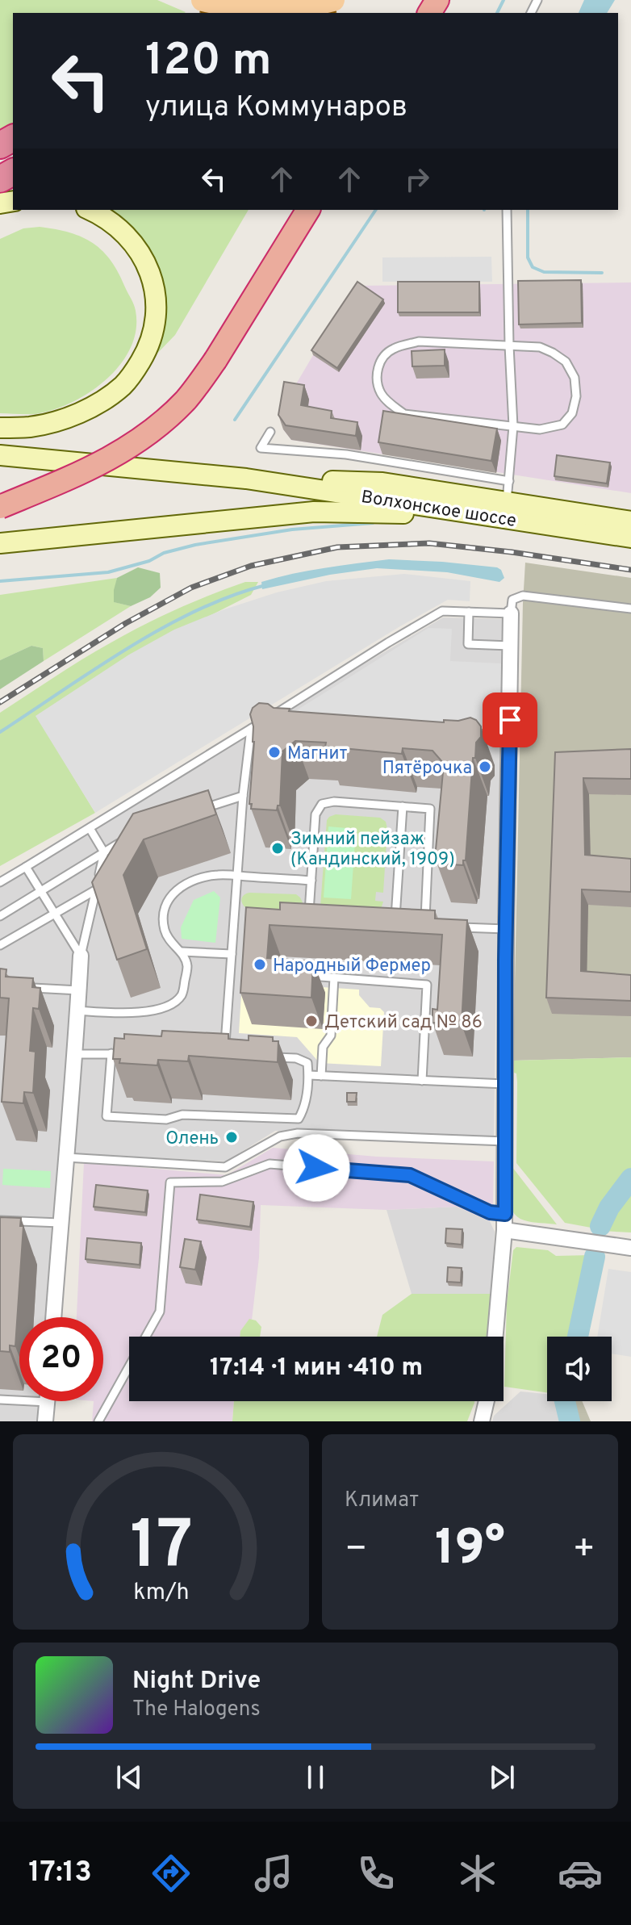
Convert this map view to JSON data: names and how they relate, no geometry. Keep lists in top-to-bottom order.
{
  "streets": {
    "main road": ["Волхонское шоссе"]
  },
  "places": [
    "Магнит",
    "Пятёрочка",
    "Зимний пейзаж (Кандинский, 1909)",
    "Народный Фермер",
    "Детский сад № 86",
    "Олень"
  ],
  "page": {
    "turn": ["120 m", "улица Коммунаров"],
    "limit": "20",
    "trip": "17:14 · 1 мин · 410 m",
    "tile": "Климат",
    "heat": ["−", "19°", "+"],
    "song": ["Night Drive", "The Halogens"],
    "tabs": "17:13",
    "gauge": ["17", "km/h"]
  }
}
